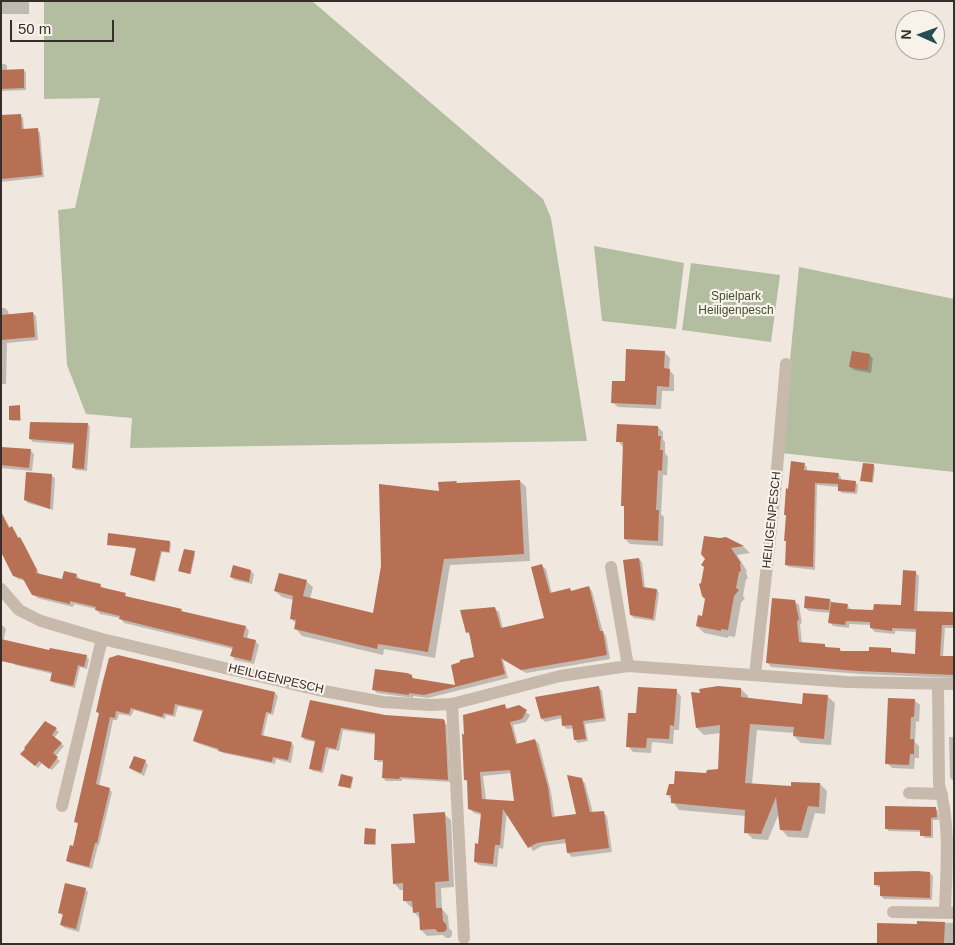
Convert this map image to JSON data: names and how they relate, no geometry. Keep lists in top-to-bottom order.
{
  "streets": {
    "street": ["HEILIGENPESCH"]
  },
  "parks": ["Spielpark Heiligenpesch"],
  "scale_bar": "50 m",
  "north": "left"
}
